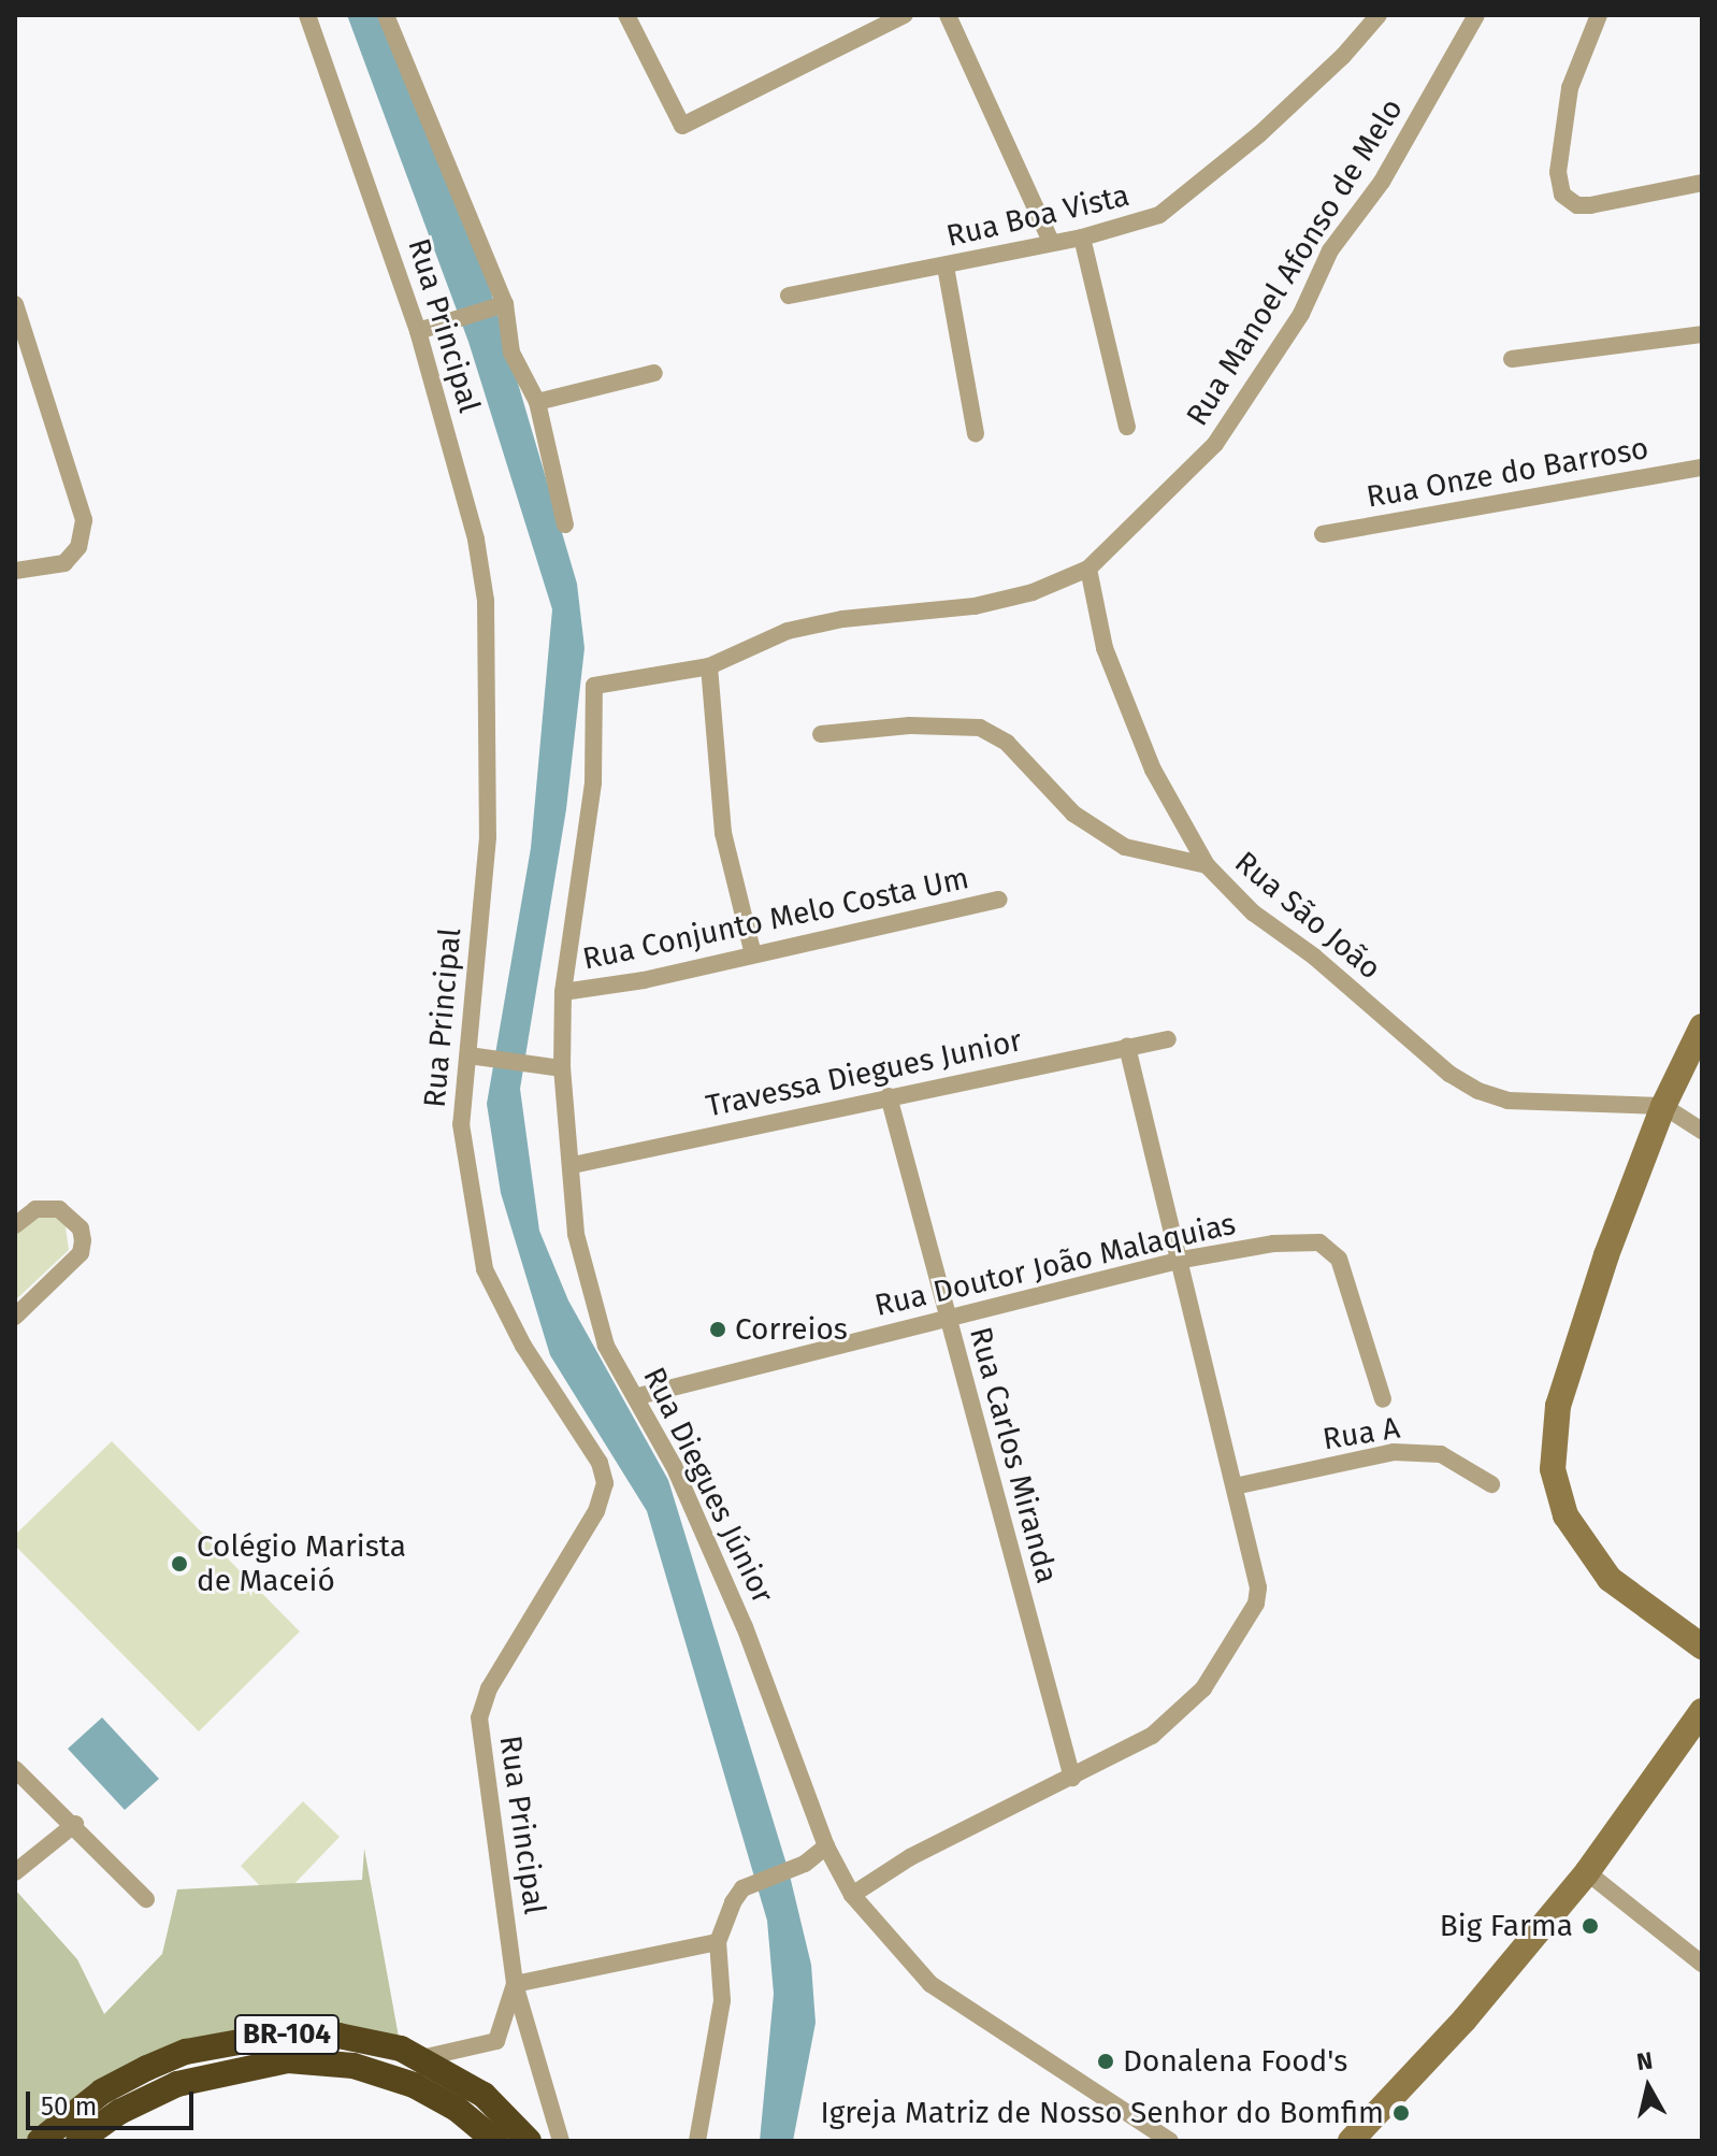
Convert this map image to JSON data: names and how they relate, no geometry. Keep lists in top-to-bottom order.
{
  "streets": {
    "highway": ["BR-104"],
    "street": [
      "Rua Boa Vista",
      "Rua Manoel Afonso de Melo",
      "Rua Principal",
      "Rua Onze do Barroso",
      "Rua São João",
      "Rua Conjunto Melo Costa Um",
      "Travessa Diegues Junior",
      "Rua Doutor João Malaquias",
      "Rua A",
      "Rua Carlos Miranda",
      "Rua Diegues Júnior"
    ]
  },
  "crossings": [
    ["Rua Manoel Afonso de Melo", "Rua São João"],
    ["Rua Manoel Afonso de Melo", "Rua Diegues Júnior"],
    ["Rua Principal", "BR-104"],
    ["Rua Conjunto Melo Costa Um", "Rua Diegues Júnior"],
    ["Travessa Diegues Junior", "Rua Carlos Miranda"],
    ["Travessa Diegues Junior", "Rua Diegues Júnior"],
    ["Rua Doutor João Malaquias", "Rua Carlos Miranda"],
    ["Rua Doutor João Malaquias", "Rua Diegues Júnior"]
  ],
  "places": [
    "Correios",
    "Colégio Marista de Maceió",
    "Big Farma",
    "Donalena Food's",
    "Igreja Matriz de Nosso Senhor do Bomfim"
  ],
  "scale_bar": "50 m",
  "north": "top"
}
